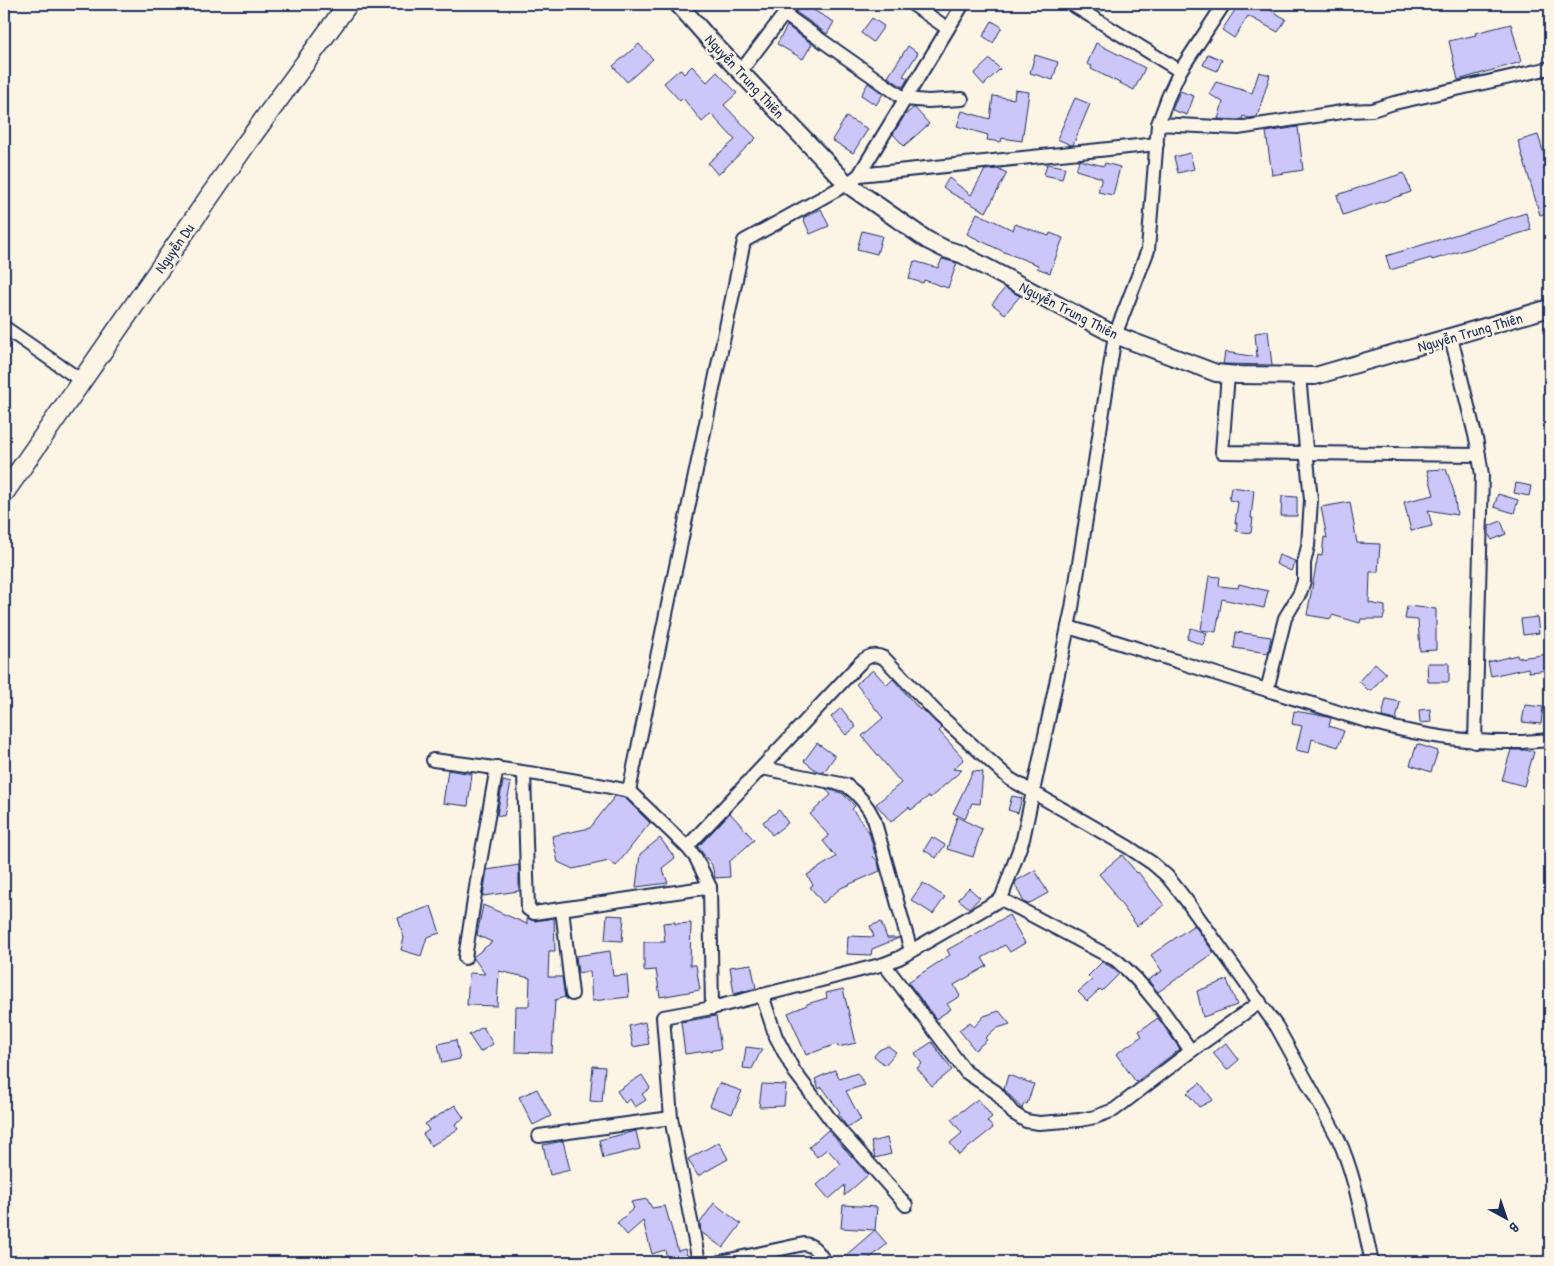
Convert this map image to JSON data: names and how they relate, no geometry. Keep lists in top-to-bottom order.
{
  "streets": {
    "main road": ["Nguyễn Du"],
    "street": ["Nguyễn Trung Thiên"]
  },
  "north": "bottom right"
}
